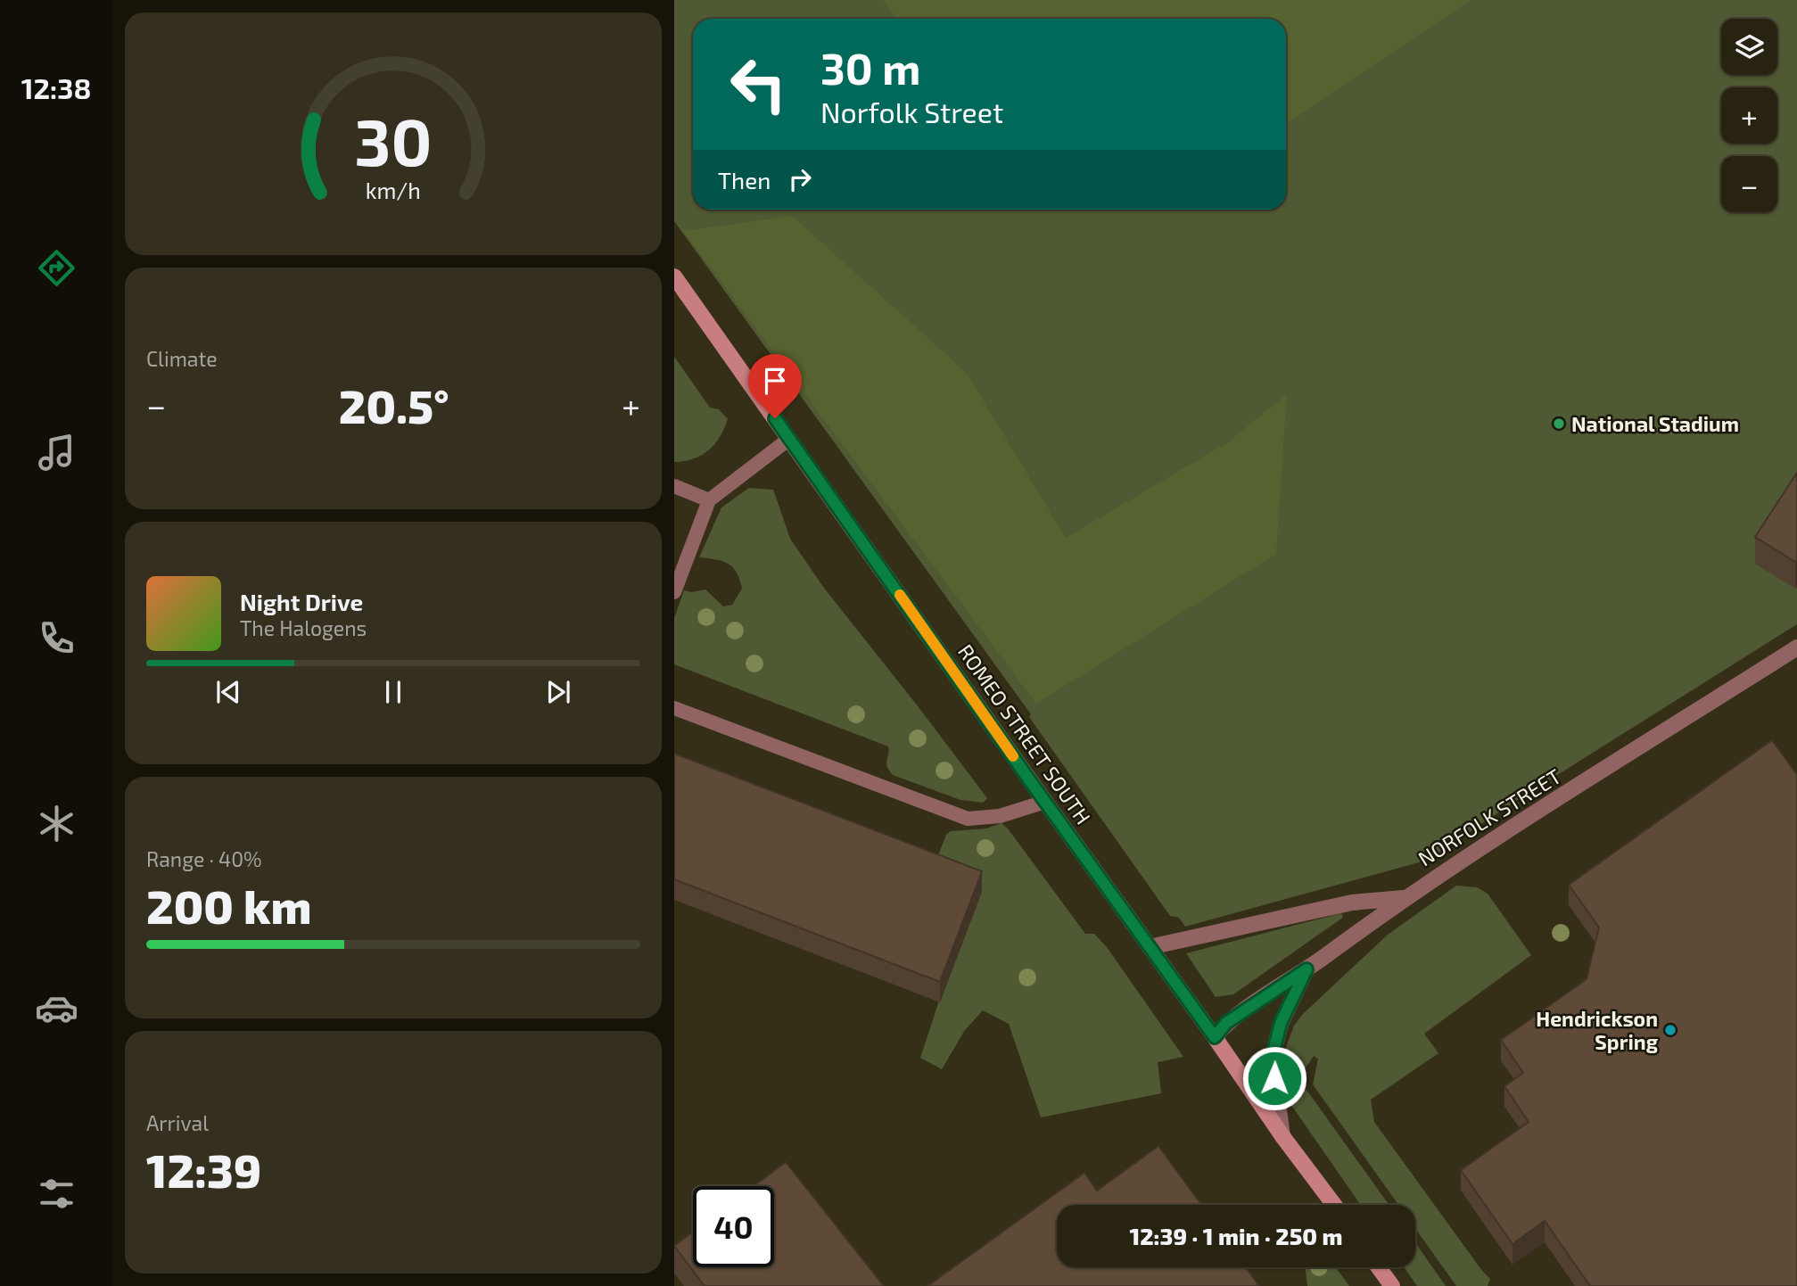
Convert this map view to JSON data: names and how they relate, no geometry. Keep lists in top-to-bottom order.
{
  "streets": {
    "main road": ["ROMEO STREET SOUTH"],
    "street": ["NORFOLK STREET"]
  },
  "crossings": [
    ["ROMEO STREET SOUTH", "NORFOLK STREET"]
  ],
  "places": ["National Stadium", "Hendrickson Spring"],
  "page": {
    "tabs": "12:38",
    "map_buttons": ["+", "−"],
    "turn": ["30 m", "Norfolk Street"],
    "then": "Then",
    "tile": [
      "Climate",
      ["Range · 40%", "200 km"],
      ["Arrival", "12:39"]
    ],
    "heat": ["−", "20.5°", "+"],
    "song": ["Night Drive", "The Halogens"],
    "limit": "40",
    "trip": "12:39 · 1 min · 250 m",
    "gauge": ["30", "km/h"]
  }
}
